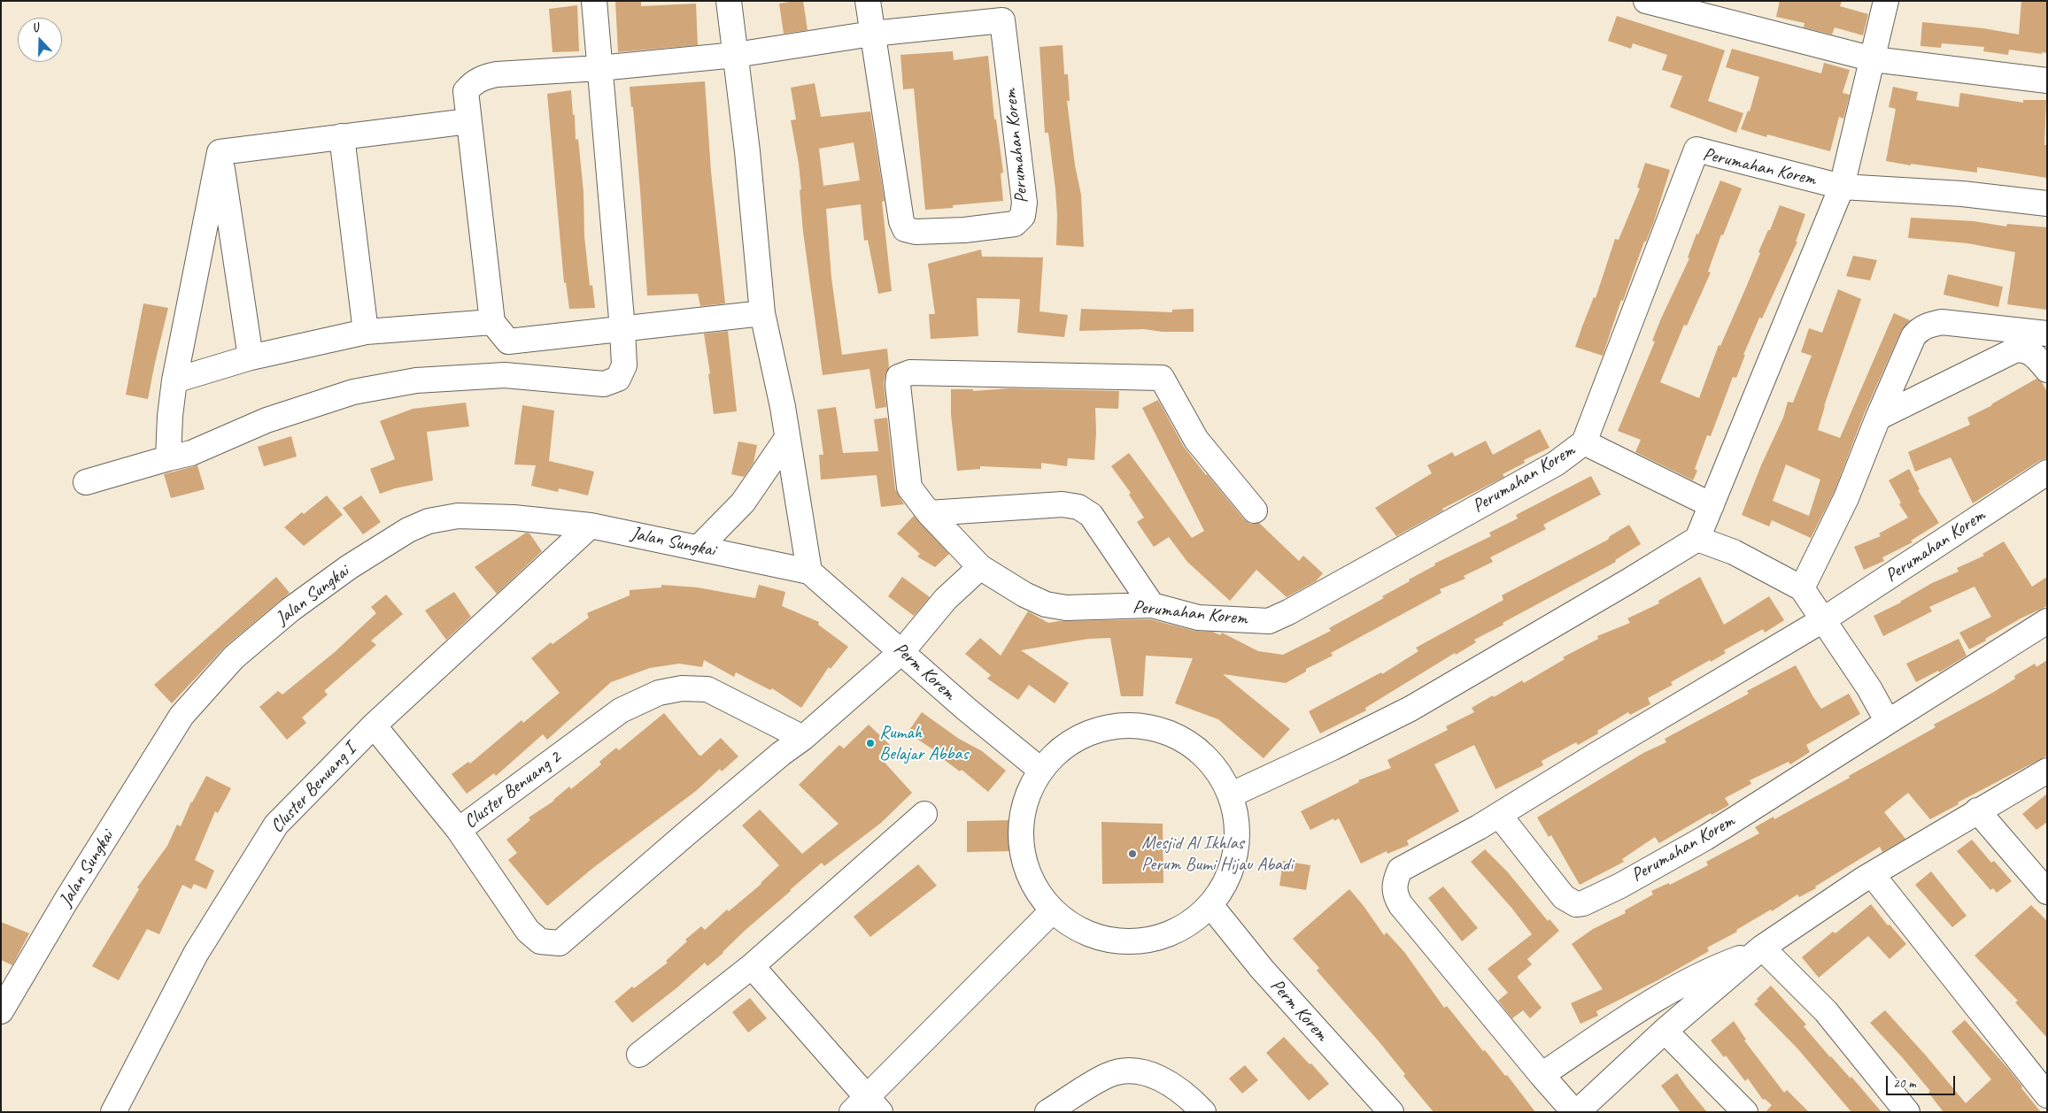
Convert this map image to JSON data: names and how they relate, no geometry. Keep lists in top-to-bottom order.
{
  "streets": {
    "street": [
      "Perumahan Korem",
      "Jalan Sungkai",
      "Perm Korem",
      "Cluster Benuang I",
      "Cluster Benuang 2"
    ]
  },
  "crossings": [
    ["Jalan Sungkai", "Perm Korem"],
    ["Jalan Sungkai", "Cluster Benuang I"]
  ],
  "places": ["Rumah Belajar Abbas", "Mesjid Al Ikhlas Perum Bumi Hijau Abadi"],
  "scale_bar": "20 m",
  "north": "top"
}
